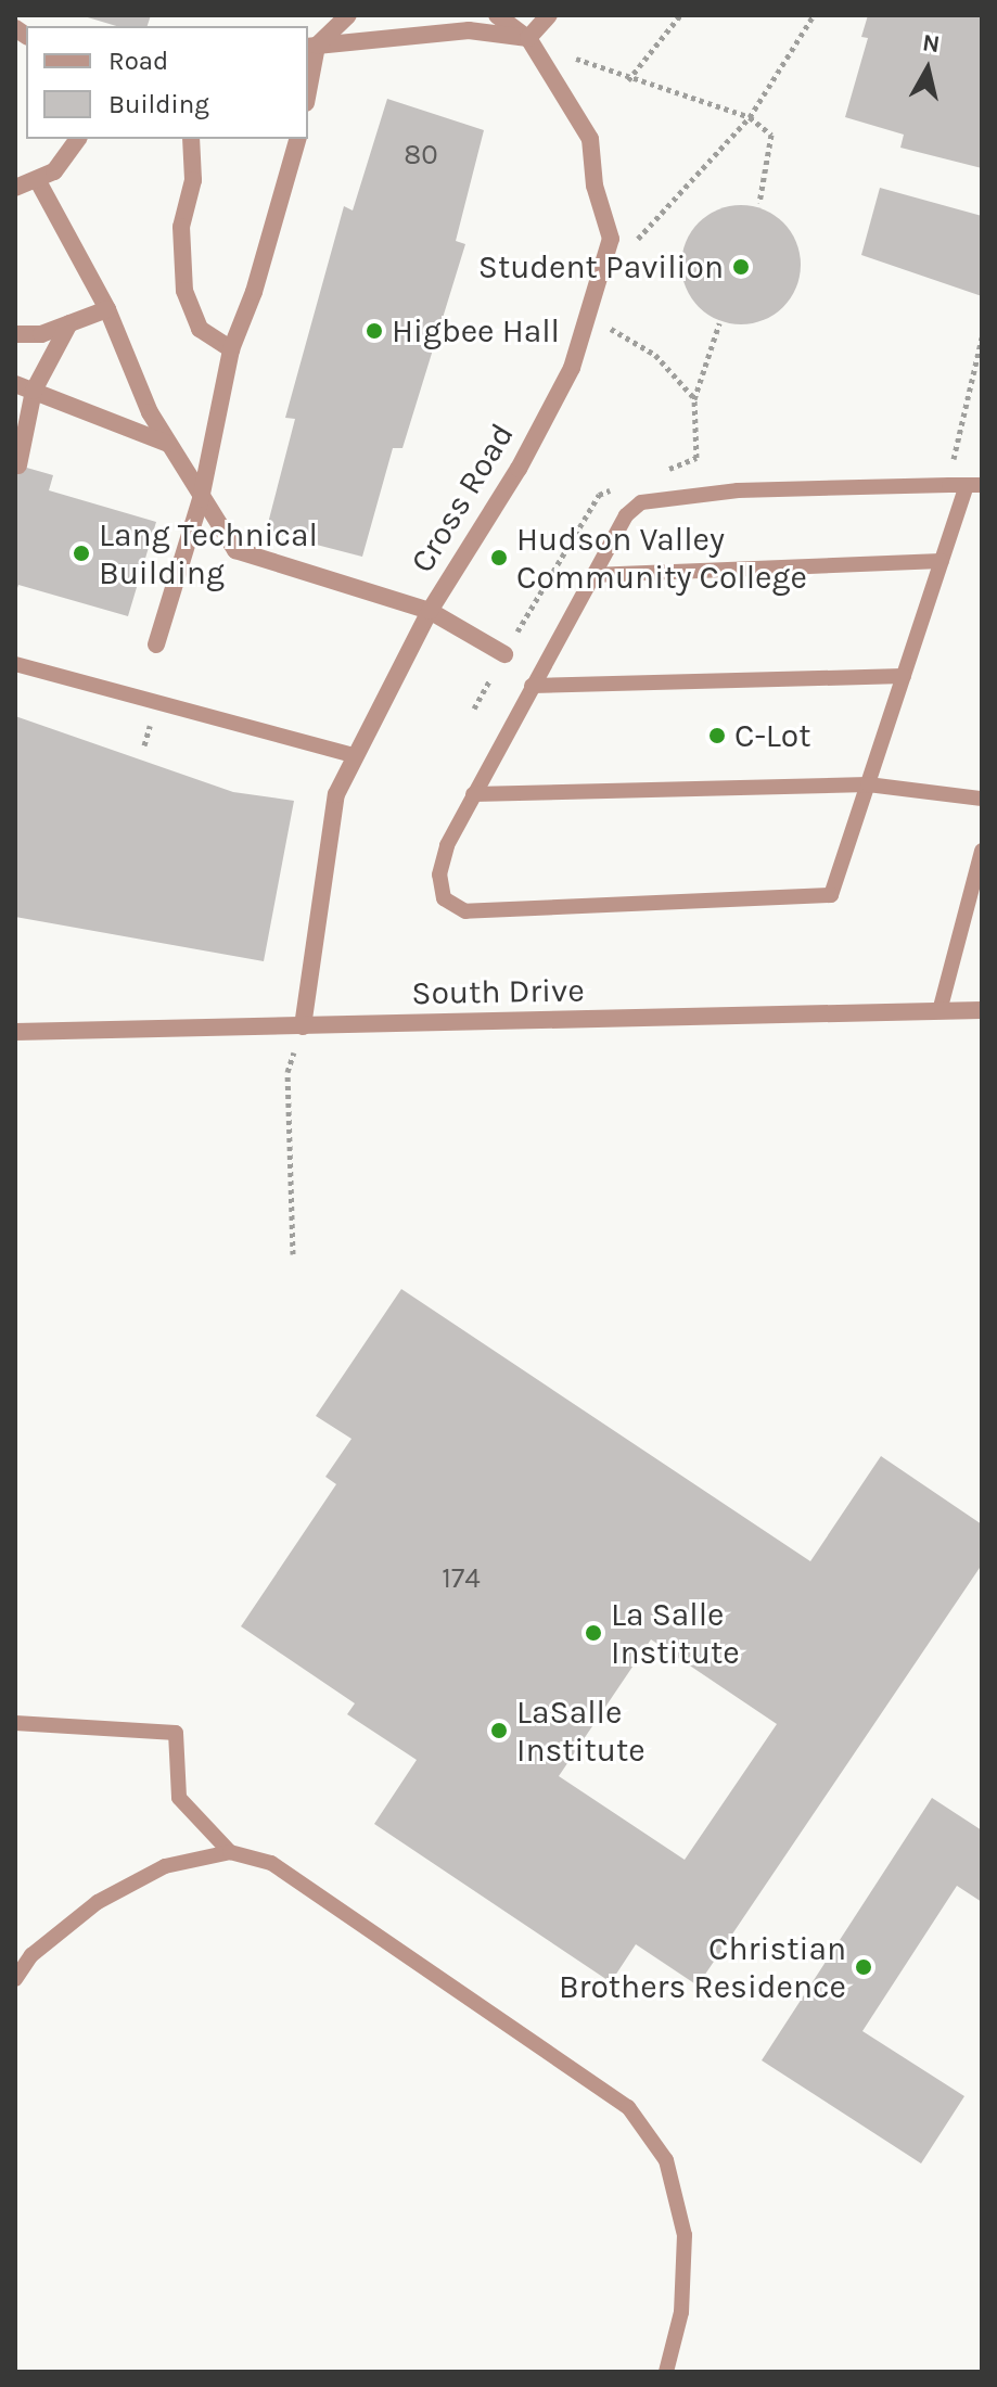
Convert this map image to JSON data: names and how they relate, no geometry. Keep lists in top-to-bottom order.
{
  "streets": {
    "street": ["Cross Road", "South Drive"]
  },
  "crossings": [
    ["Cross Road", "South Drive"]
  ],
  "places": [
    "Student Pavilion",
    "Higbee Hall",
    "Lang Technical Building",
    "Hudson Valley Community College",
    "C-Lot",
    "La Salle Institute",
    "LaSalle Institute",
    "Christian Brothers Residence"
  ],
  "house_numbers": ["80", "174"],
  "legend": ["Road", "Building"],
  "north": "top"
}
